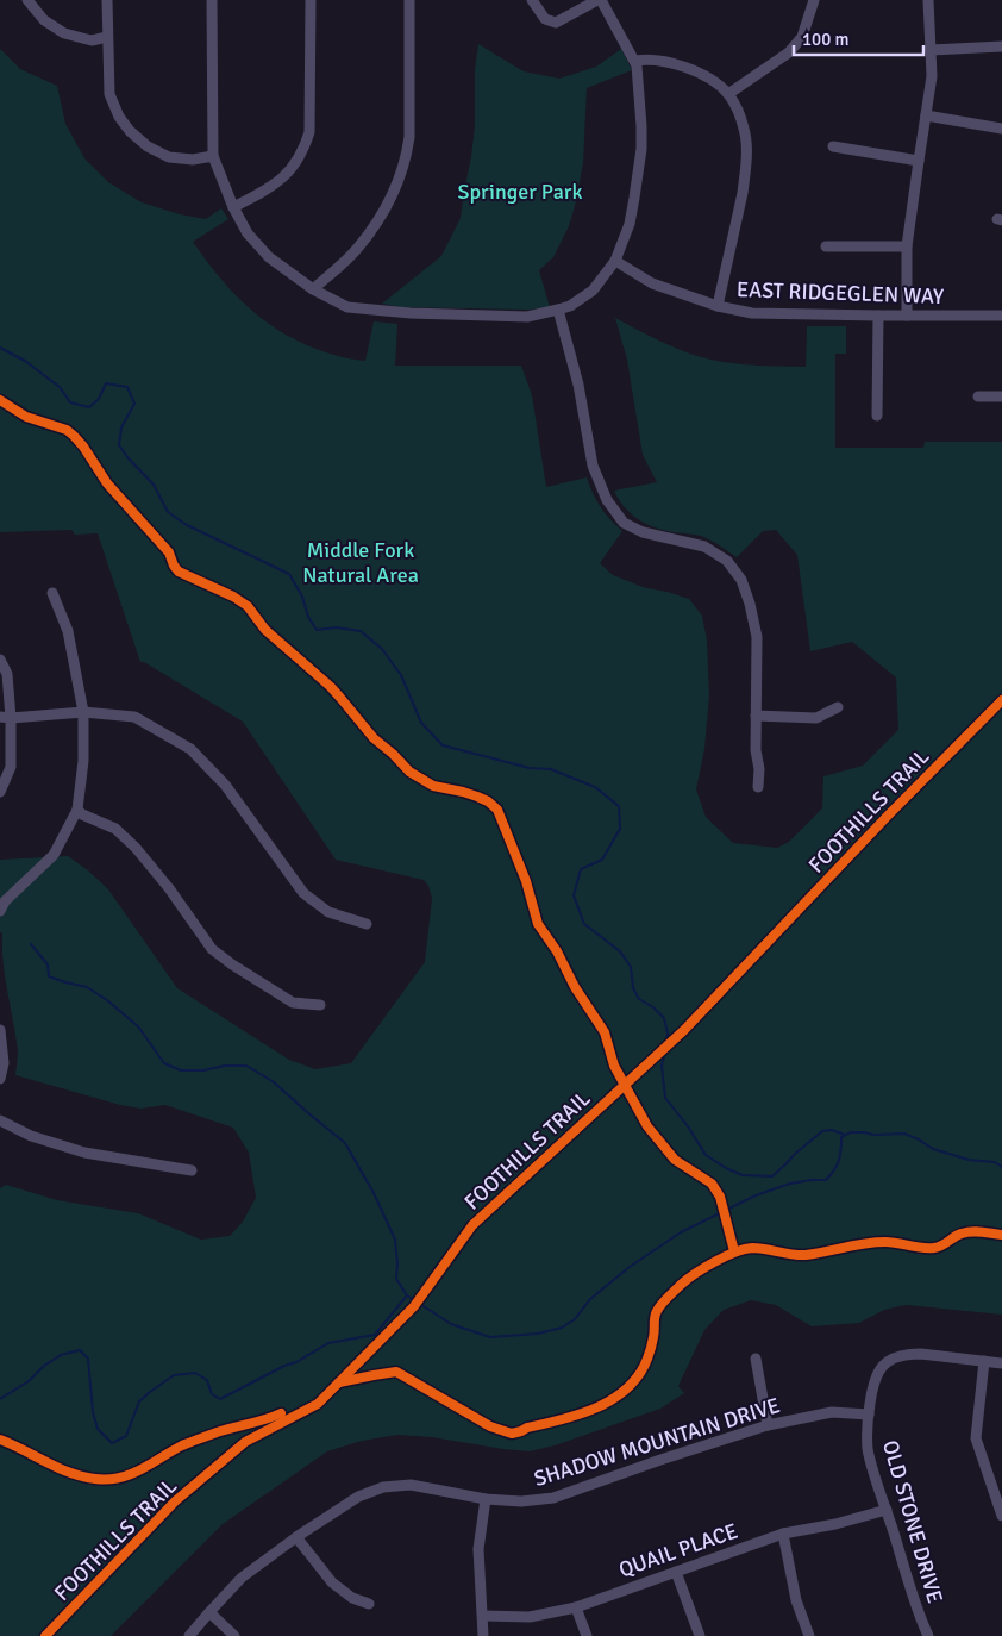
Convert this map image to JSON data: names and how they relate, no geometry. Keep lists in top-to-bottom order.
{
  "streets": {
    "street": [
      "EAST RIDGEGLEN WAY",
      "SHADOW MOUNTAIN DRIVE",
      "OLD STONE DRIVE",
      "QUAIL PLACE"
    ],
    "cycle path": ["FOOTHILLS TRAIL"]
  },
  "crossings": [
    ["SHADOW MOUNTAIN DRIVE", "OLD STONE DRIVE"],
    ["OLD STONE DRIVE", "QUAIL PLACE"]
  ],
  "parks": ["Springer Park", "Middle Fork Natural Area"],
  "scale_bar": "100 m"
}
